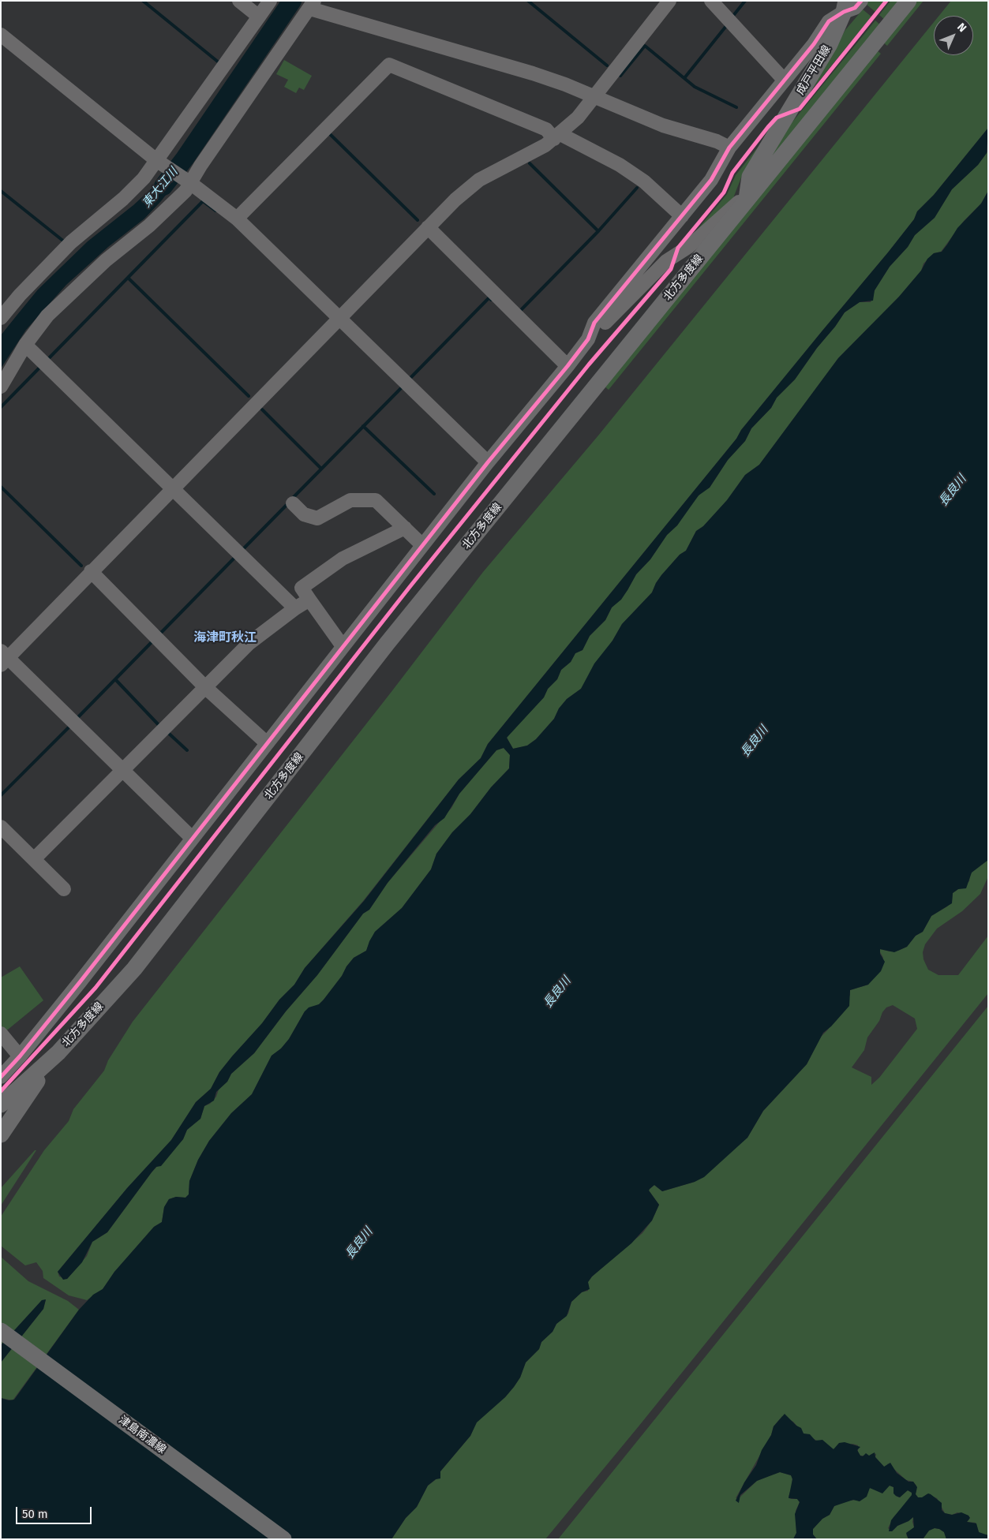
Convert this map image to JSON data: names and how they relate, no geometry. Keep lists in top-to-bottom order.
{
  "streets": {
    "main road": ["成戸平田線", "北方多度線", "津島南濃線"]
  },
  "crossings": [
    ["成戸平田線", "北方多度線"]
  ],
  "districts": ["海津町秋江"],
  "water": ["東大江川", "長良川"],
  "scale_bar": "50 m",
  "north": "top right"
}
